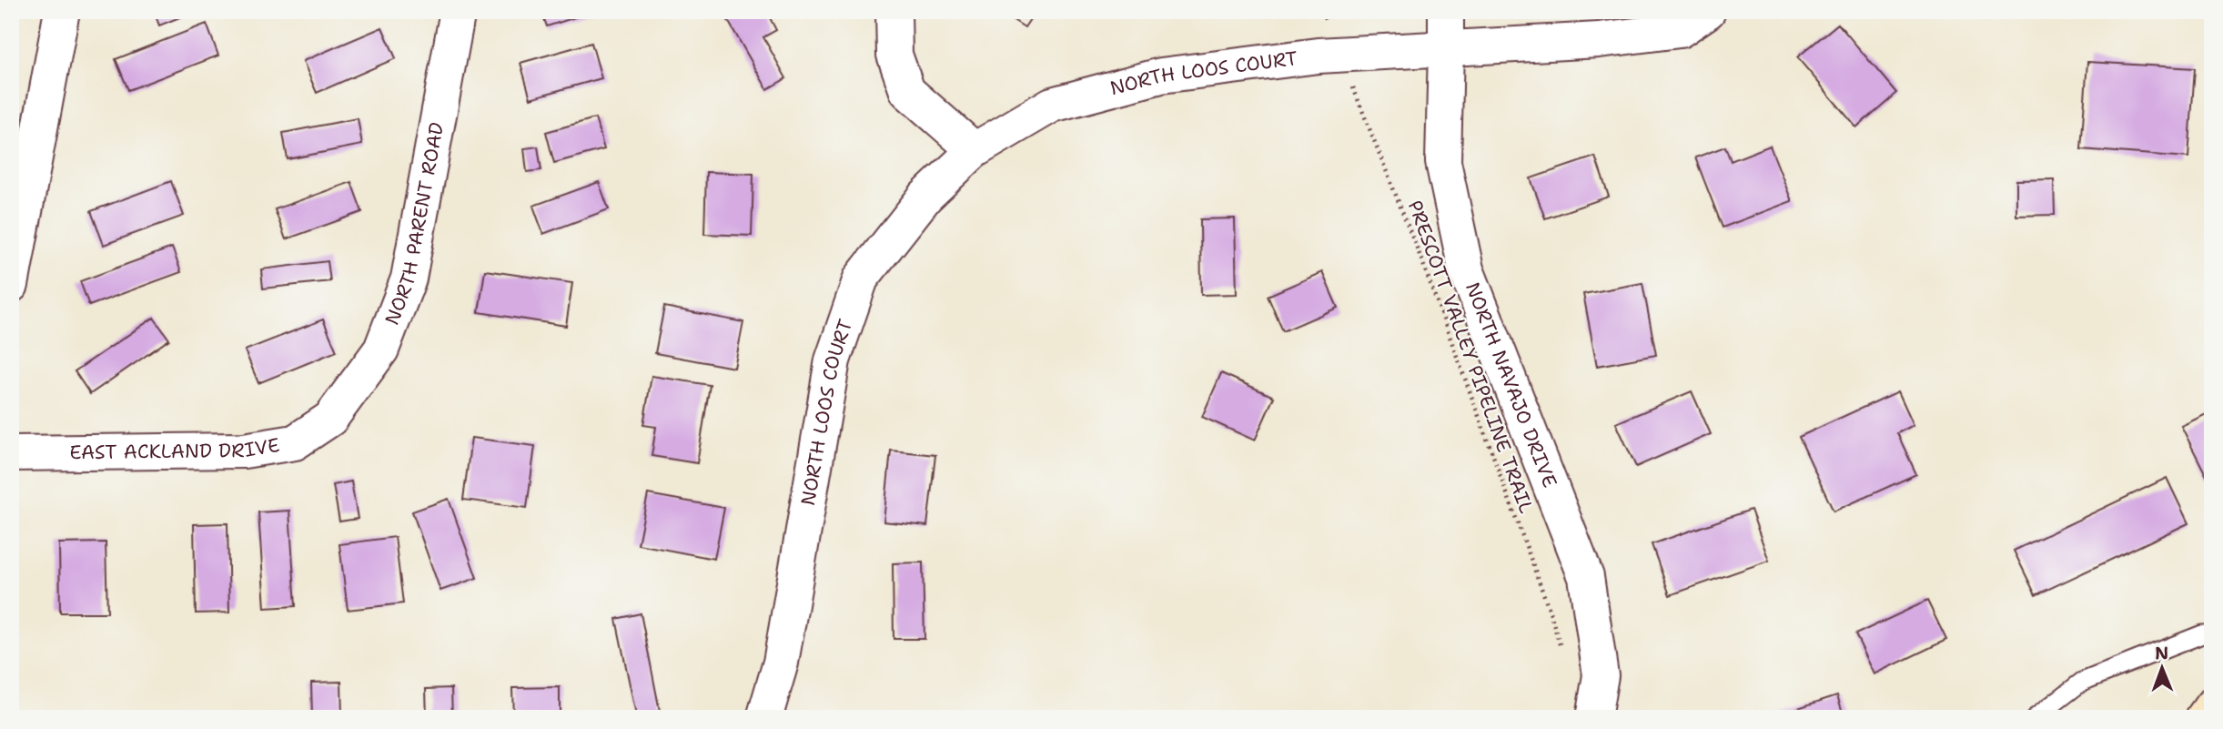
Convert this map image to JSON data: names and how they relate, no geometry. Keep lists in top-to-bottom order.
{
  "streets": {
    "street": [
      "NORTH LOOS COURT",
      "NORTH PARENT ROAD",
      "NORTH NAVAJO DRIVE",
      "EAST ACKLAND DRIVE"
    ],
    "path": ["PRESCOTT VALLEY PIPELINE TRAIL"]
  },
  "crossings": [
    ["NORTH LOOS COURT", "PRESCOTT VALLEY PIPELINE TRAIL"],
    ["NORTH LOOS COURT", "NORTH NAVAJO DRIVE"],
    ["NORTH PARENT ROAD", "EAST ACKLAND DRIVE"]
  ],
  "north": "top"
}
